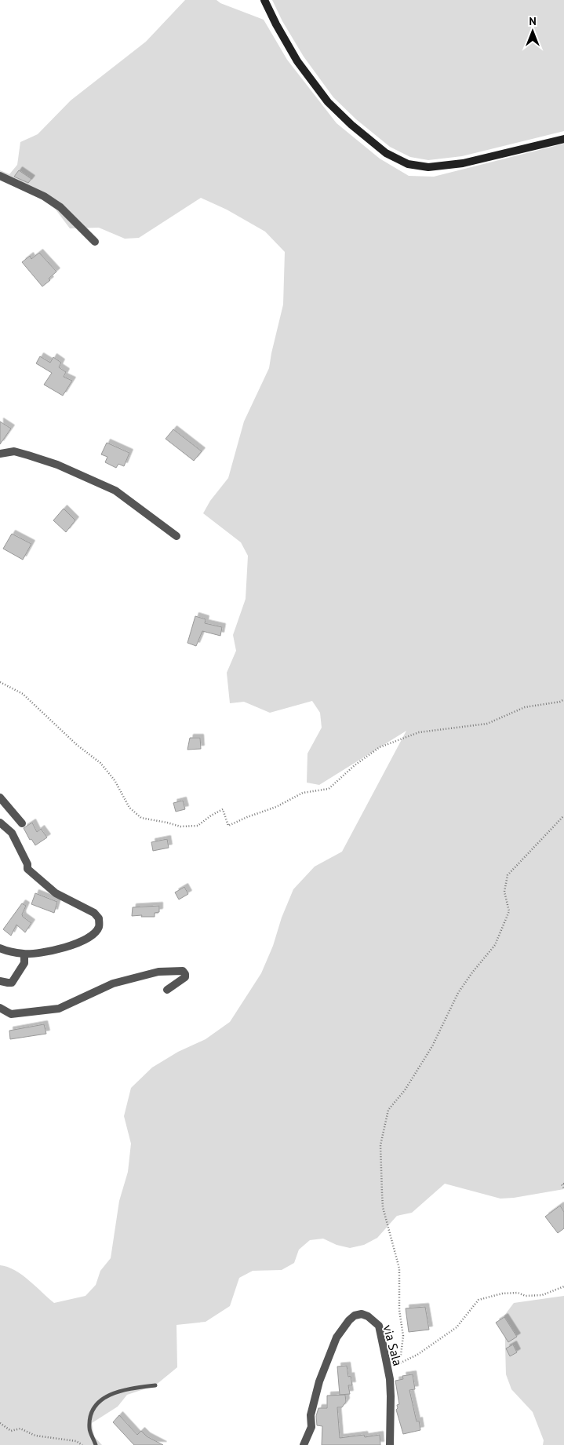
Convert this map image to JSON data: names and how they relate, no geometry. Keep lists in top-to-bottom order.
{
  "streets": {
    "street": ["via Sala"]
  },
  "north": "top"
}
